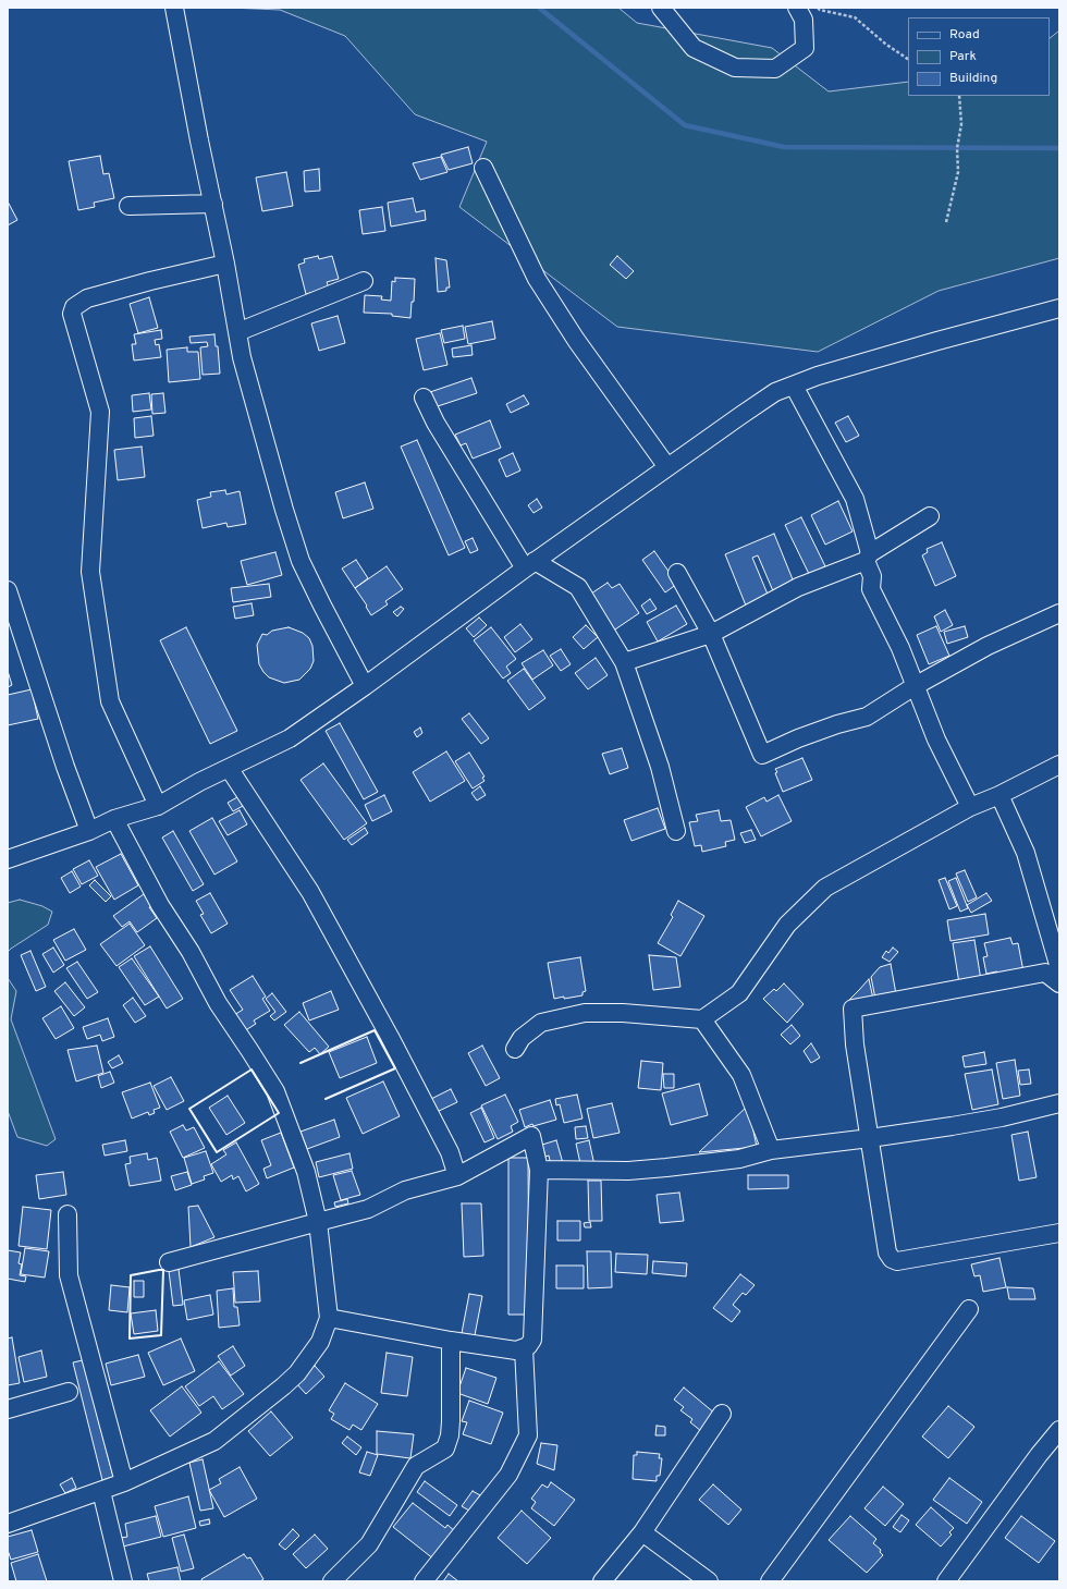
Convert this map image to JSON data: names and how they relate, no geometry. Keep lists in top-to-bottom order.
{
  "legend": ["Road", "Park", "Building"]
}
